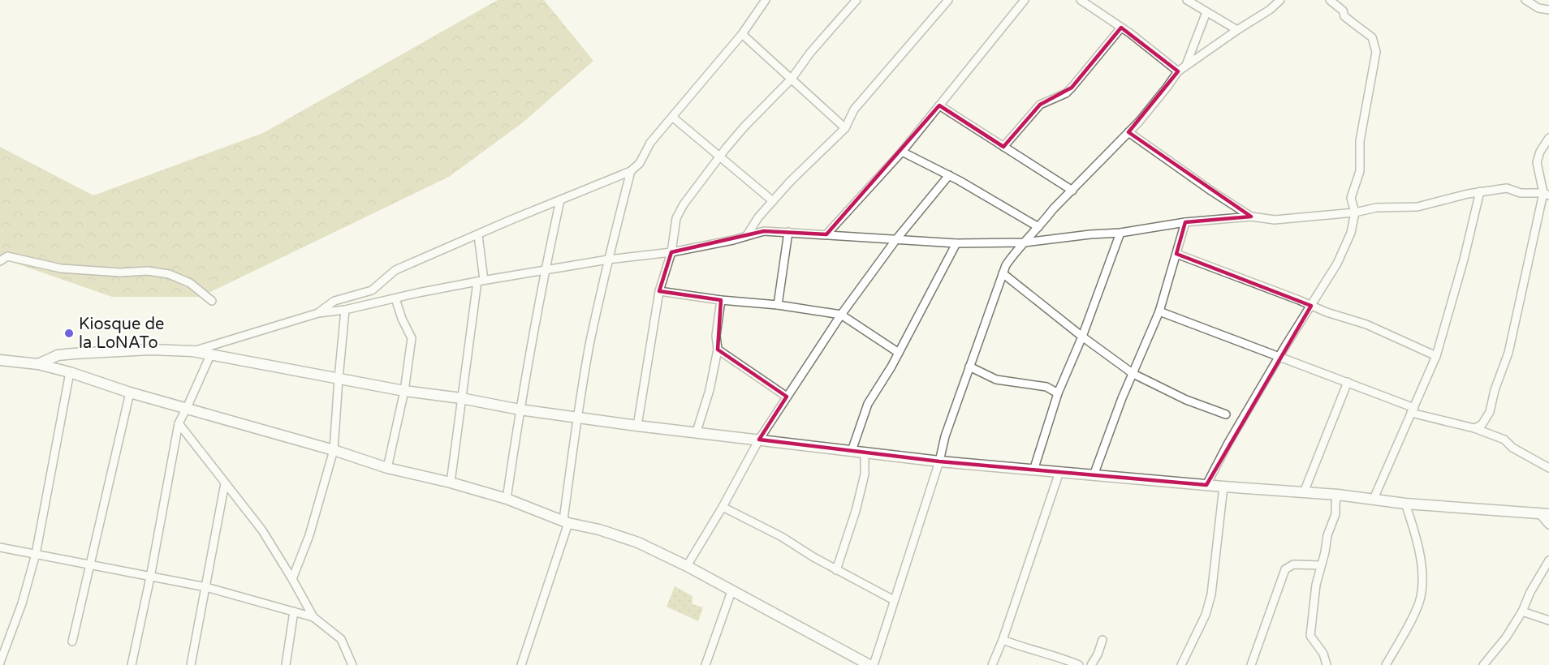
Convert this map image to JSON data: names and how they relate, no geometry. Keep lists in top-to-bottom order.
{
  "places": ["Kiosque de la LoNATo"]
}
